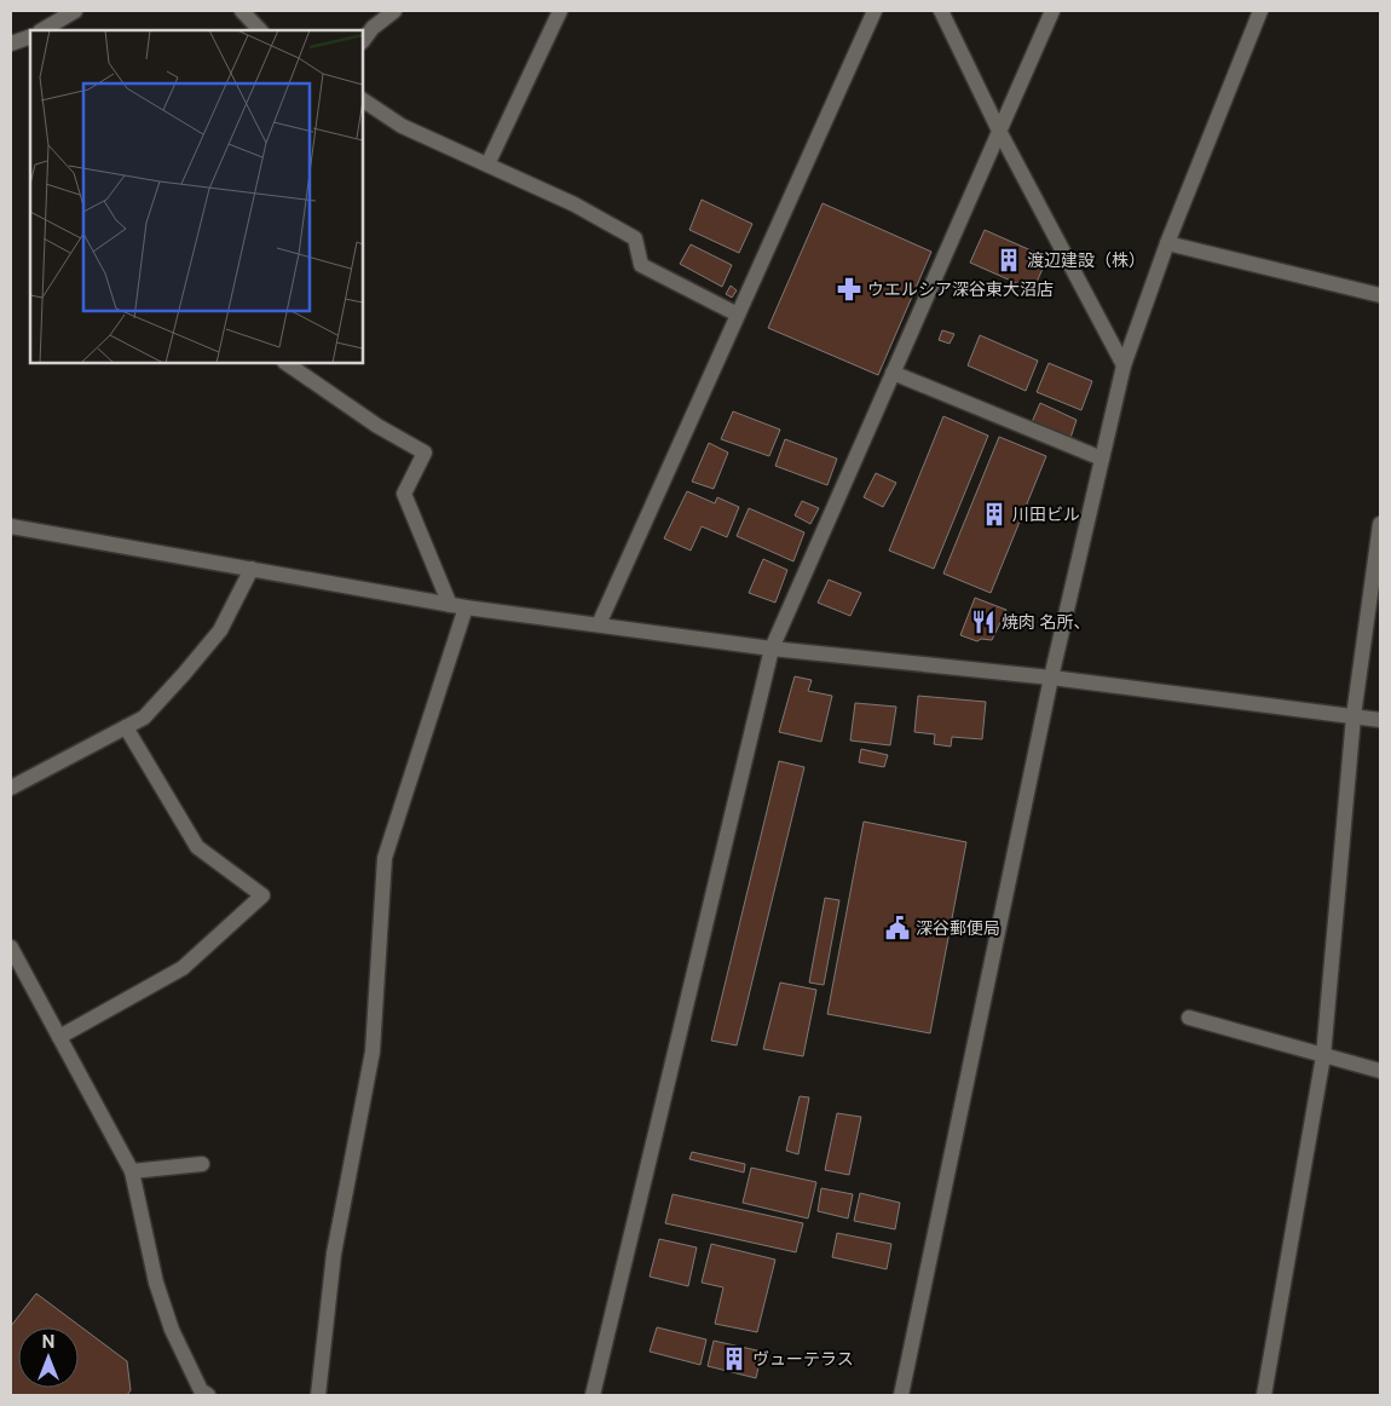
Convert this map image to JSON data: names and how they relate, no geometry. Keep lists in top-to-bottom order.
{
  "places": {
    "building": ["渡辺建設（株）", "川田ビル", "ヴューテラス"],
    "pharmacy": ["ウエルシア深谷東大沼店"],
    "restaurant": ["焼肉 名所、"],
    "public building": ["深谷郵便局"]
  },
  "north": "top"
}
